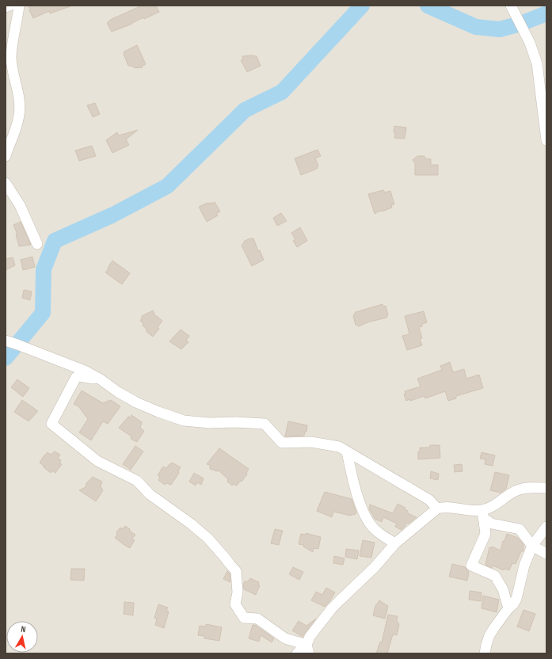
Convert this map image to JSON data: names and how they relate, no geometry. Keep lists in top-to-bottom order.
{
  "north": "top"
}
